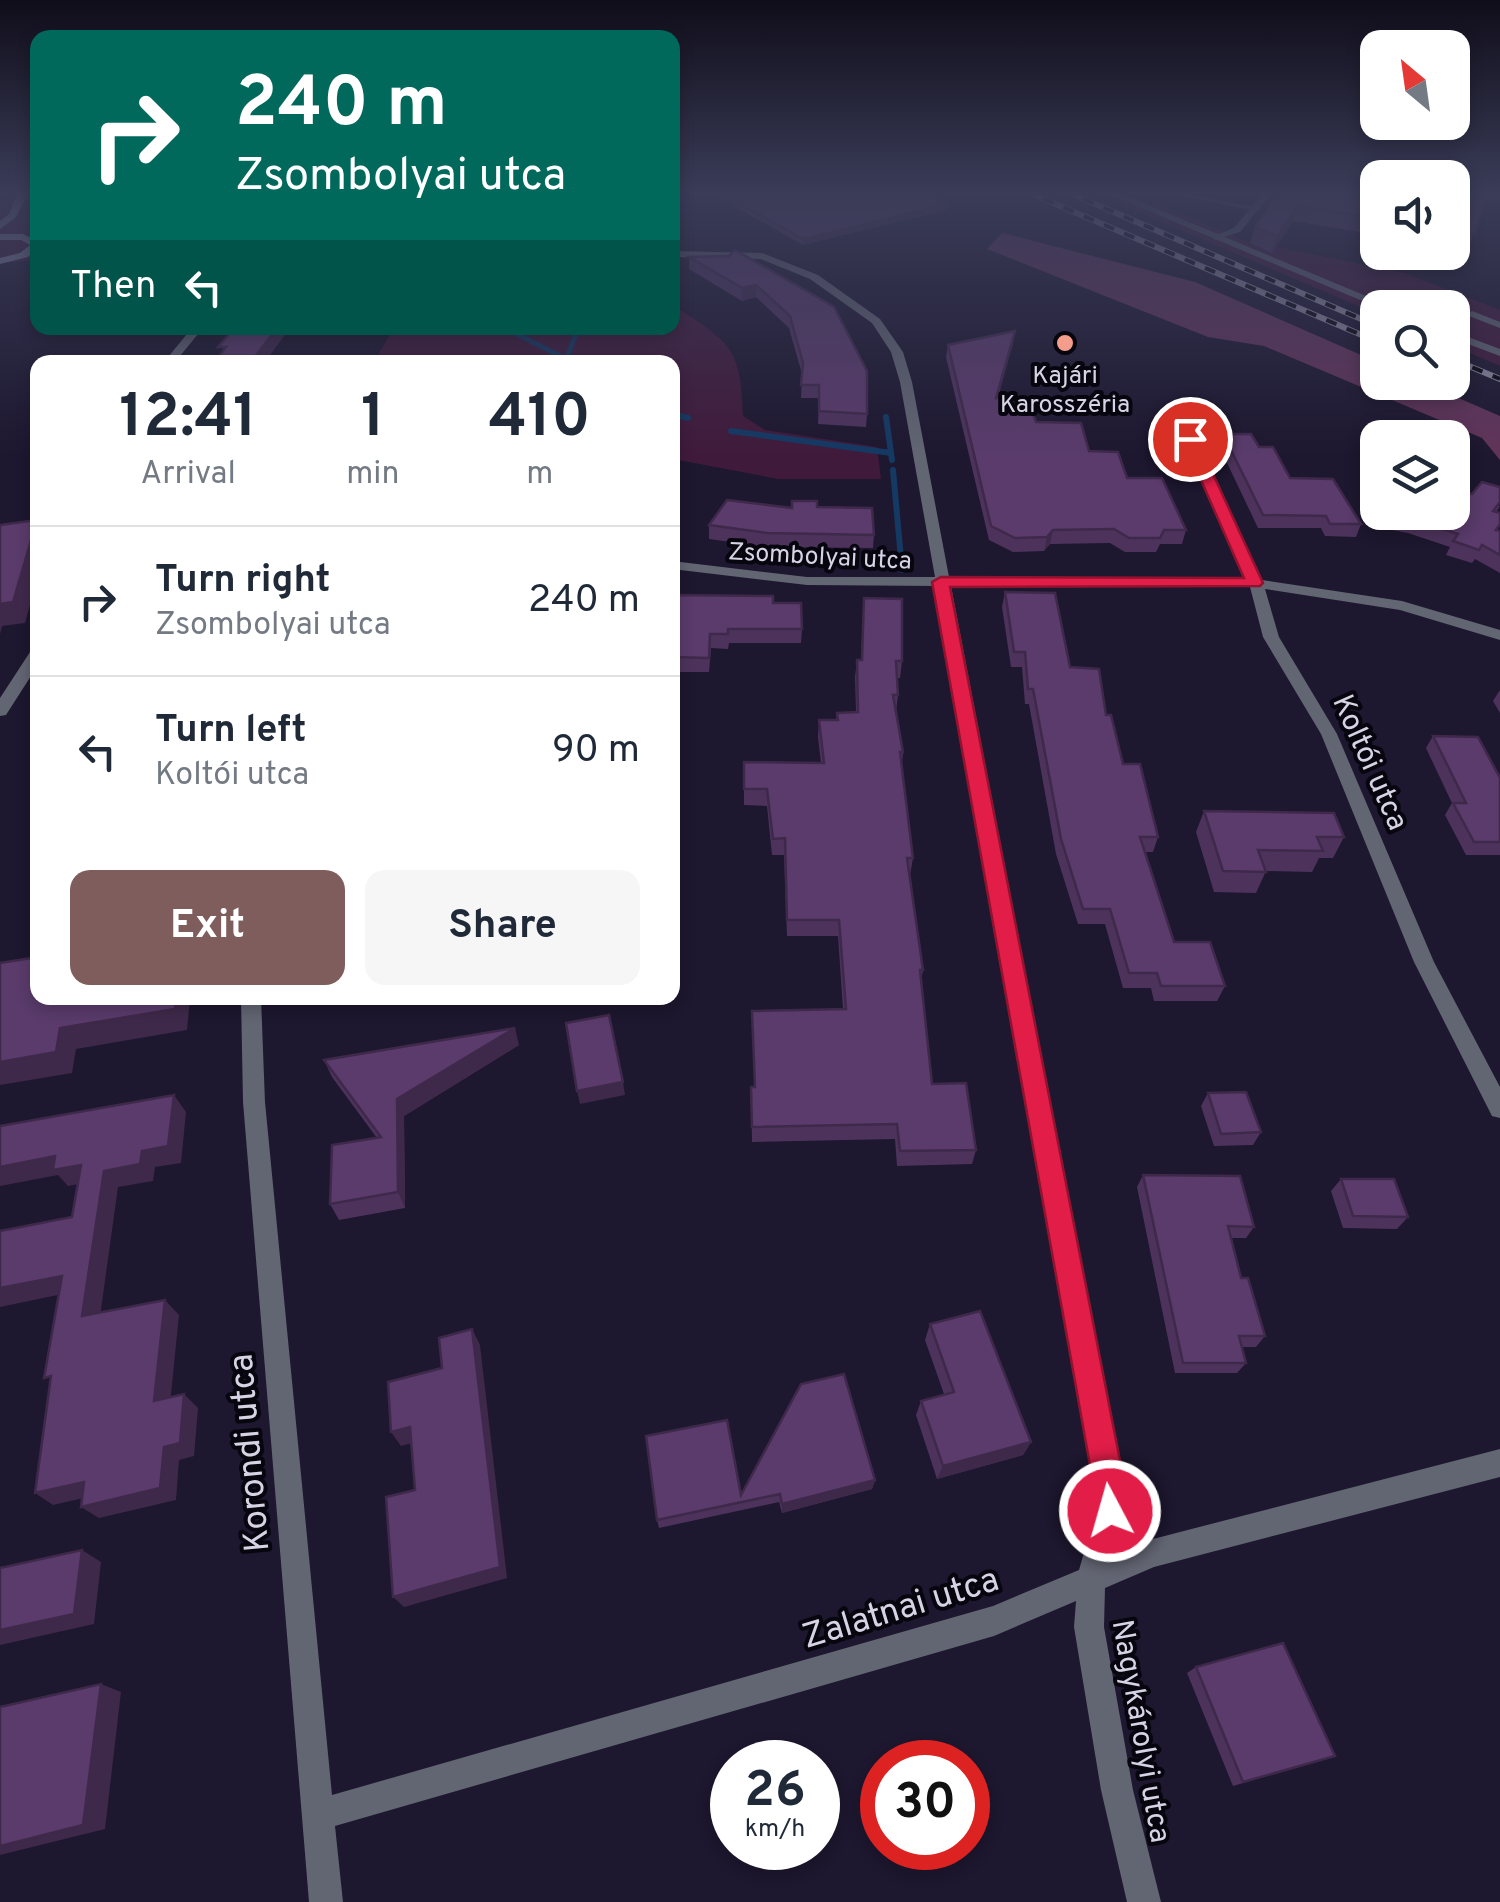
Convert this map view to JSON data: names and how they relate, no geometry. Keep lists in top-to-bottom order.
{
  "streets": {
    "street": [
      "Zsombolyai utca",
      "Koltói utca",
      "Korondi utca",
      "Zalatnai utca",
      "Nagykárolyi utca"
    ]
  },
  "crossings": [
    ["Zsombolyai utca", "Koltói utca"],
    ["Zsombolyai utca", "Nagykárolyi utca"],
    ["Korondi utca", "Zalatnai utca"],
    ["Zalatnai utca", "Nagykárolyi utca"]
  ],
  "places": ["Kajári Karosszéria"],
  "north": "top left",
  "page": {
    "turn": ["240 m", "Zsombolyai utca"],
    "then": "Then",
    "eta": [
      "12:41",
      "Arrival",
      "1",
      "min",
      "410",
      "m"
    ],
    "list": [
      {
        "name": "Turn right",
        "note": "Zsombolyai utca",
        "value": "240 m"
      },
      {
        "name": "Turn left",
        "note": "Koltói utca",
        "value": "90 m"
      }
    ],
    "buttons": ["Exit", "Share"],
    "speed": "26 km/h",
    "limit": "30"
  }
}
